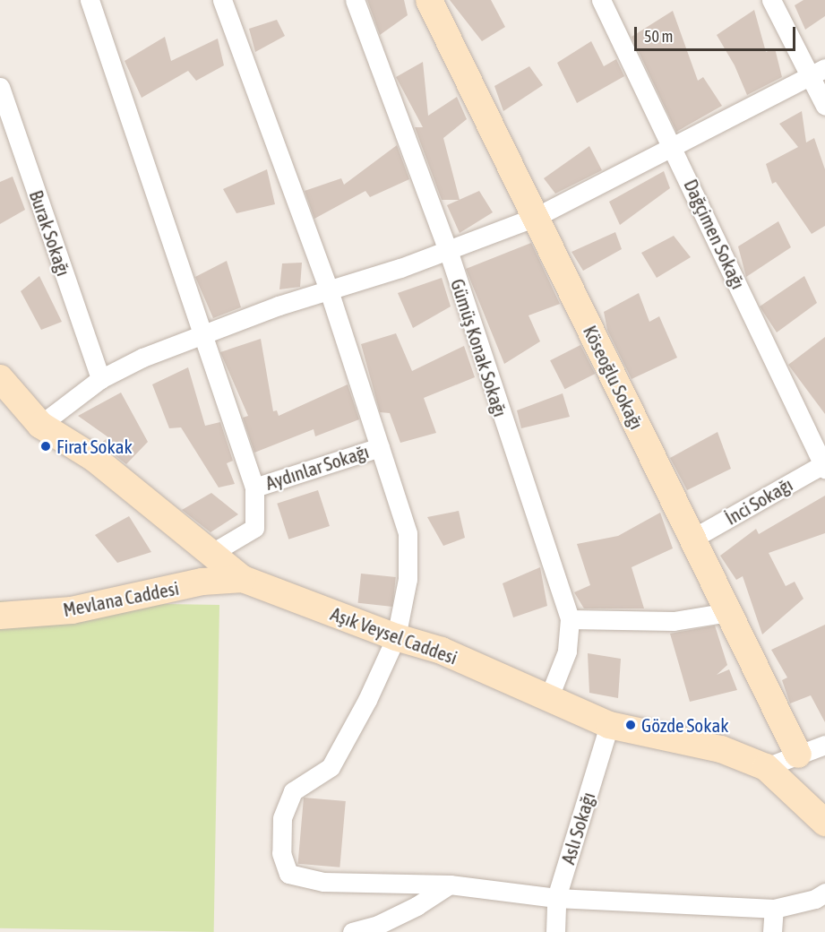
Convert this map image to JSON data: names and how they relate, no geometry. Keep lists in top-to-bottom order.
{
  "streets": {
    "street": [
      "Burak Sokağı",
      "Dağçimen Sokağı",
      "Gümüş Konak Sokağı",
      "Köseoğlu Sokağı",
      "Aydınlar Sokağı",
      "İnci Sokağı",
      "Mevlana Caddesi",
      "Aşık Veysel Caddesi",
      "Aslı Sokağı"
    ]
  },
  "crossings": [
    ["Dağçimen Sokağı", "İnci Sokağı"],
    ["Gümüş Konak Sokağı", "Aşık Veysel Caddesi"],
    ["Köseoğlu Sokağı", "İnci Sokağı"],
    ["Mevlana Caddesi", "Aşık Veysel Caddesi"],
    ["Aşık Veysel Caddesi", "Aslı Sokağı"]
  ],
  "places": ["Firat Sokak", "Gözde Sokak"],
  "scale_bar": "50 m"
}
